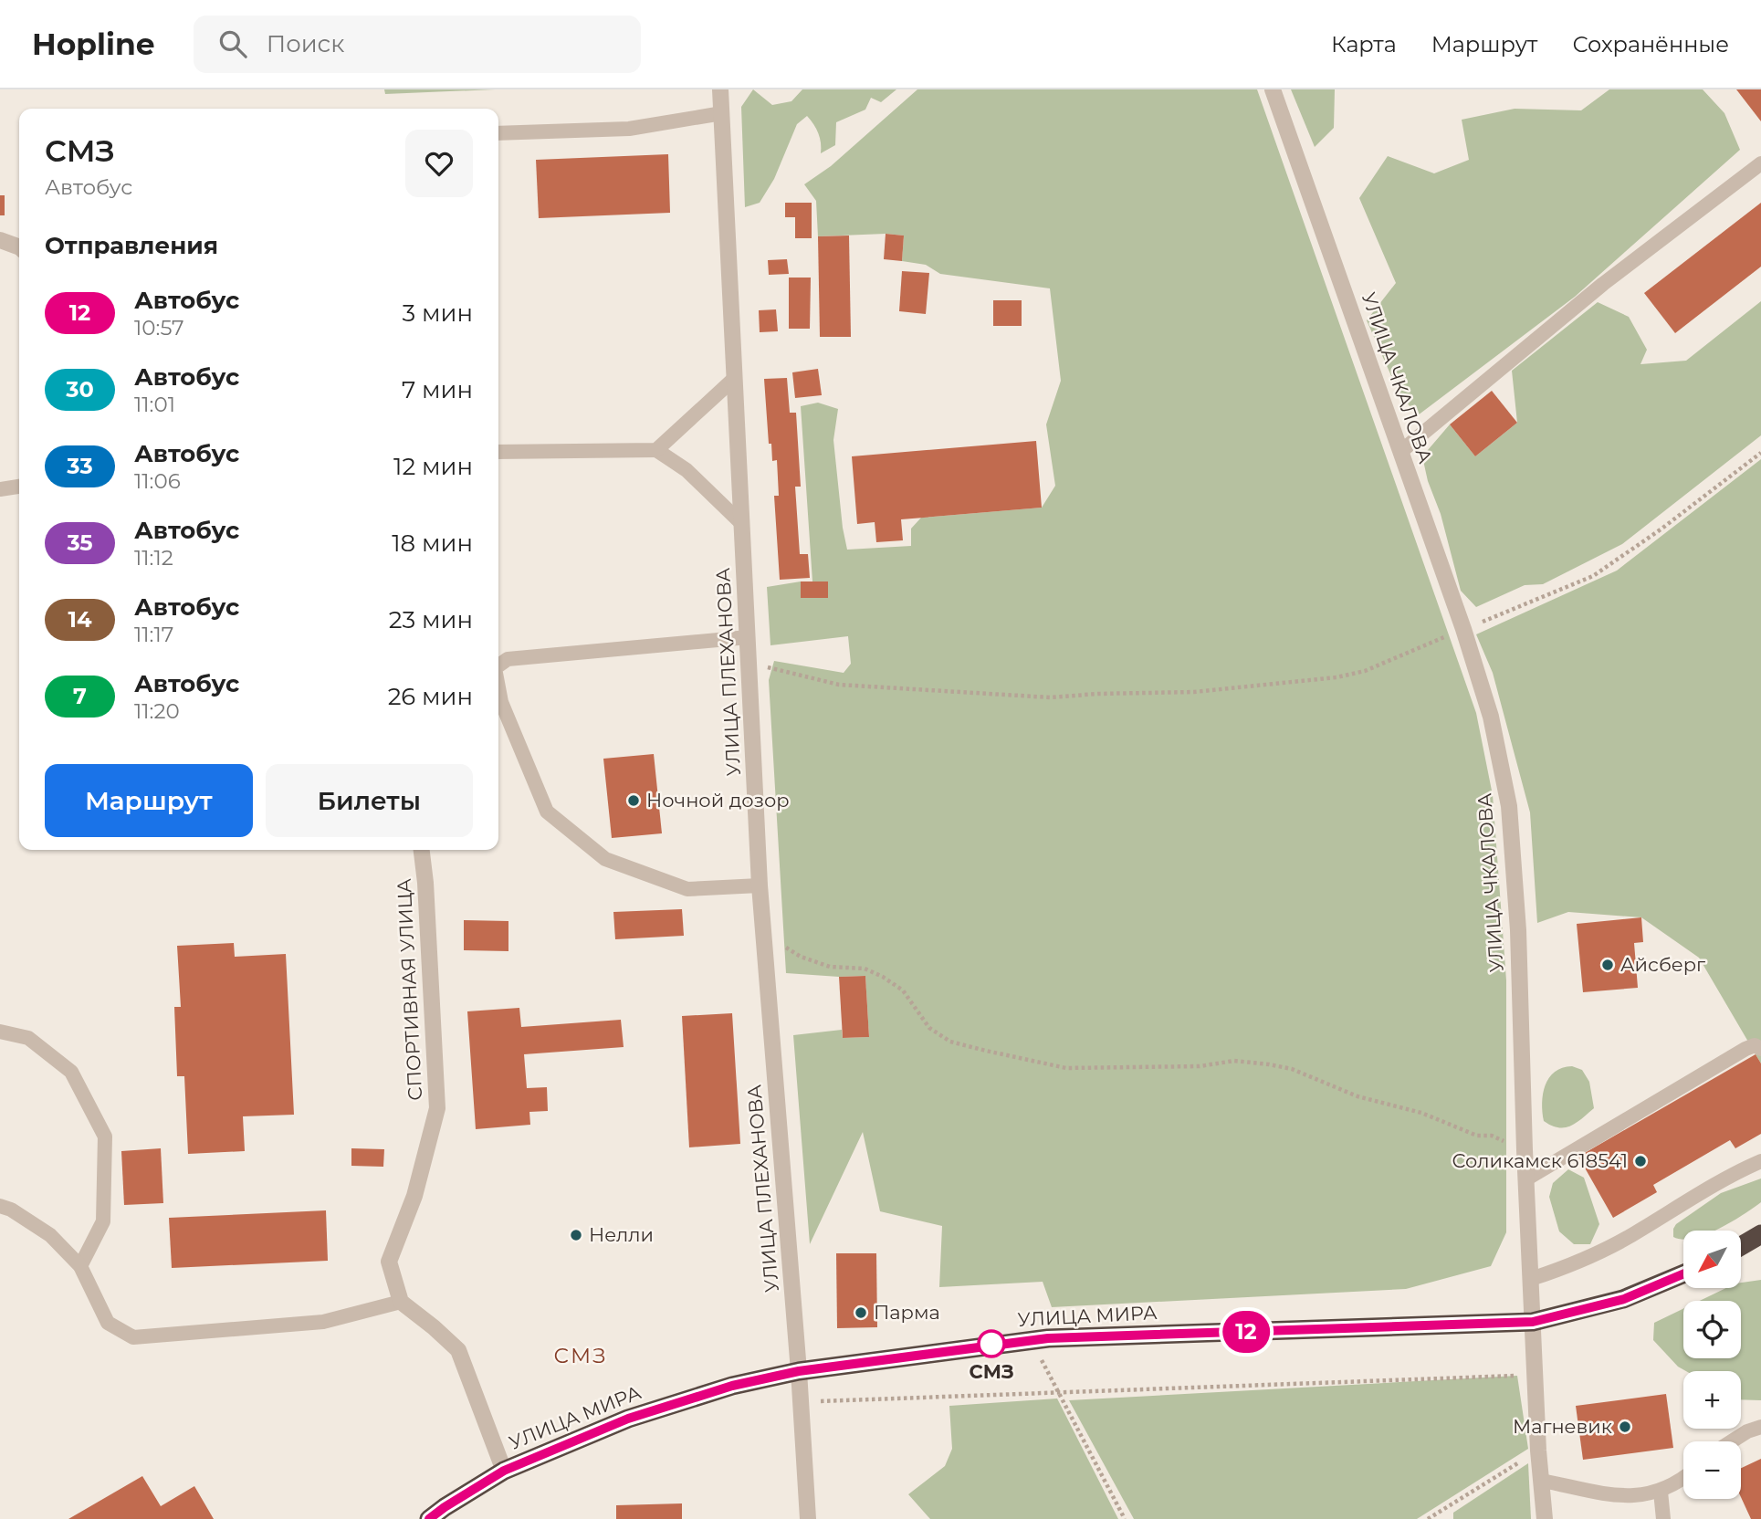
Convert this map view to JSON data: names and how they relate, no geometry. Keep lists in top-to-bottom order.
{
  "streets": {
    "highway": ["УЛИЦА МИРА"],
    "street": ["УЛИЦА ЧКАЛОВА", "УЛИЦА ПЛЕХАНОВА", "СПОРТИВНАЯ УЛИЦА"]
  },
  "crossings": [
    ["УЛИЦА ЧКАЛОВА", "УЛИЦА МИРА"],
    ["УЛИЦА ПЛЕХАНОВА", "УЛИЦА МИРА"]
  ],
  "districts": ["СМЗ"],
  "places": [
    "Ночной дозор",
    "Айсберг",
    "Соликамск 618541",
    "Нелли",
    "Парма",
    "СМЗ",
    "Магневик"
  ],
  "lines": ["bus line 12"],
  "north": "bottom left",
  "page": {
    "header": "Hopline",
    "search": "Поиск",
    "nav": ["Карта", "Маршрут", "Сохранённые"],
    "on_map": "12",
    "heading": [
      ["СМЗ", "Автобус"],
      "Отправления"
    ],
    "list": [
      {
        "mark": "12",
        "name": "Автобус",
        "note": "10:57",
        "value": "3 мин"
      },
      {
        "mark": "30",
        "name": "Автобус",
        "note": "11:01",
        "value": "7 мин"
      },
      {
        "mark": "33",
        "name": "Автобус",
        "note": "11:06",
        "value": "12 мин"
      },
      {
        "mark": "35",
        "name": "Автобус",
        "note": "11:12",
        "value": "18 мин"
      },
      {
        "mark": "14",
        "name": "Автобус",
        "note": "11:17",
        "value": "23 мин"
      },
      {
        "mark": "7",
        "name": "Автобус",
        "note": "11:20",
        "value": "26 мин"
      }
    ],
    "buttons": ["Маршрут", "Билеты"],
    "map_buttons": ["+", "−"]
  }
}
